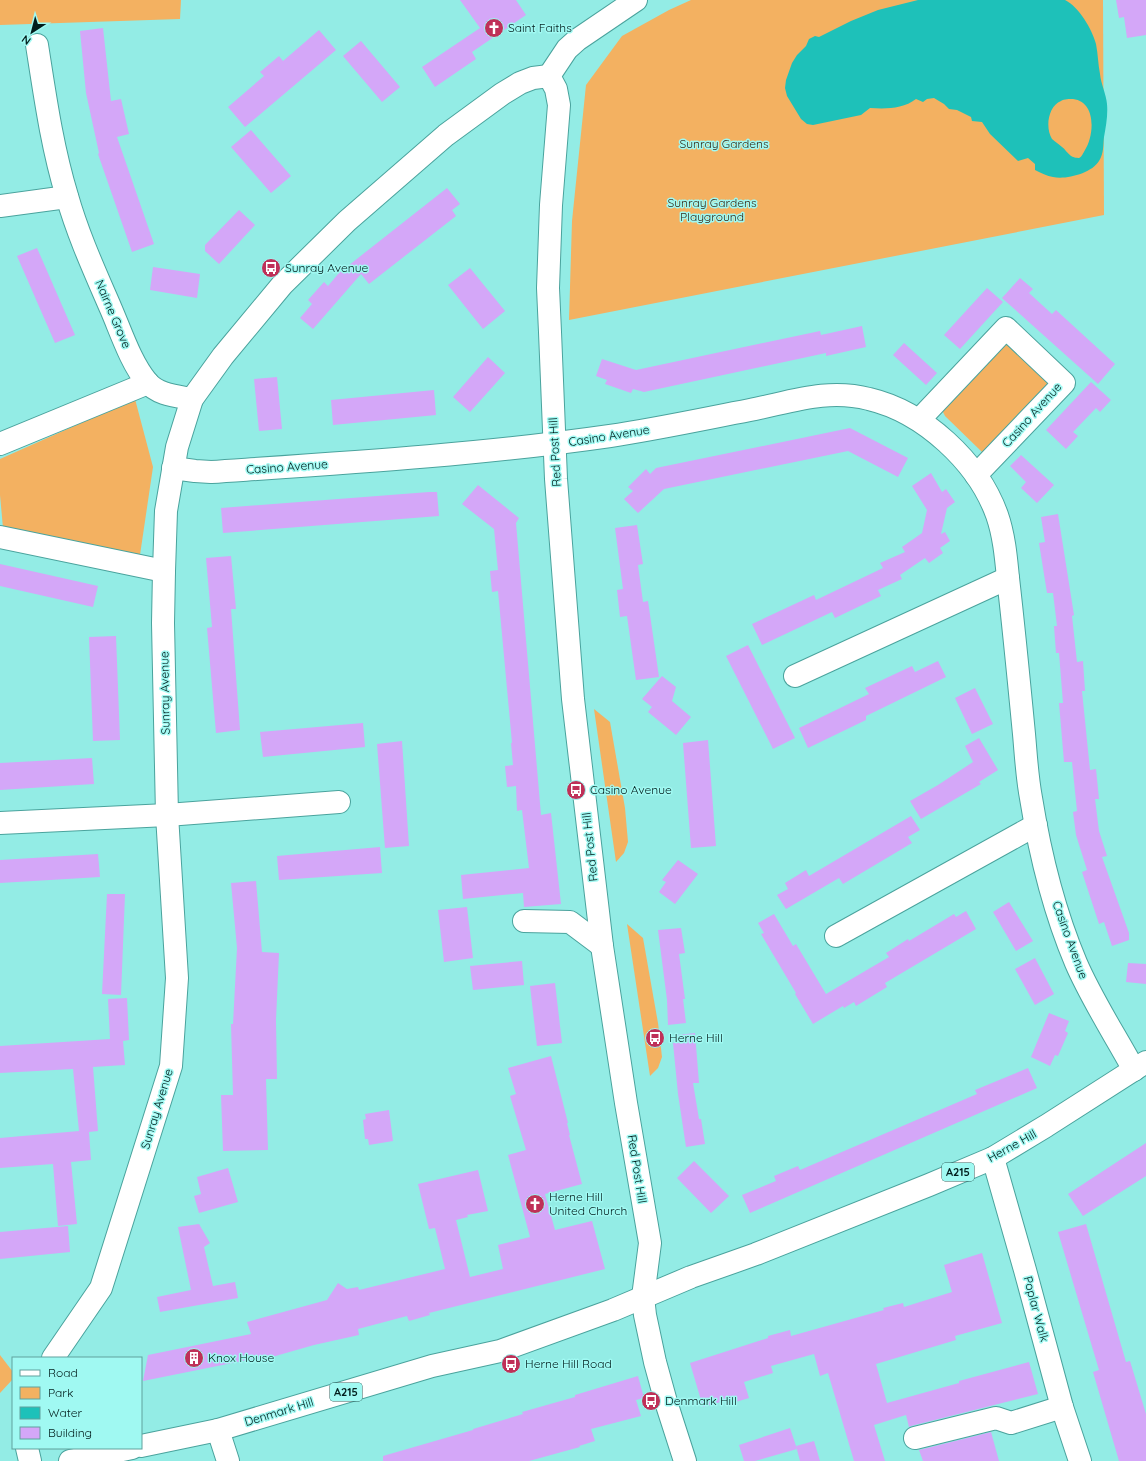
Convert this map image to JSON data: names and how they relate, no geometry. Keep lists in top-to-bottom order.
{
  "streets": {
    "street": [
      "Nairne Grove",
      "Casino Avenue",
      "Red Post Hill",
      "Sunray Avenue",
      "Herne Hill",
      "A215",
      "Poplar Walk",
      "Denmark Hill"
    ]
  },
  "crossings": [
    ["Nairne Grove", "Sunray Avenue"],
    ["Casino Avenue", "Red Post Hill"],
    ["Casino Avenue", "Sunray Avenue"],
    ["Casino Avenue", "Herne Hill"],
    ["Red Post Hill", "Sunray Avenue"],
    ["Red Post Hill", "Herne Hill"],
    ["Red Post Hill", "Denmark Hill"],
    ["Herne Hill", "Poplar Walk"],
    ["Herne Hill", "Denmark Hill"]
  ],
  "parks": ["Sunray Gardens", "Sunray Gardens Playground"],
  "places": {
    "church": ["Saint Faiths", "Herne Hill United Church"],
    "bus stop": [
      "Sunray Avenue",
      "Casino Avenue",
      "Herne Hill",
      "Herne Hill Road",
      "Denmark Hill"
    ],
    "building": ["Knox House"]
  },
  "legend": [
    "Road",
    "Park",
    "Water",
    "Building"
  ],
  "north": "bottom left"
}
